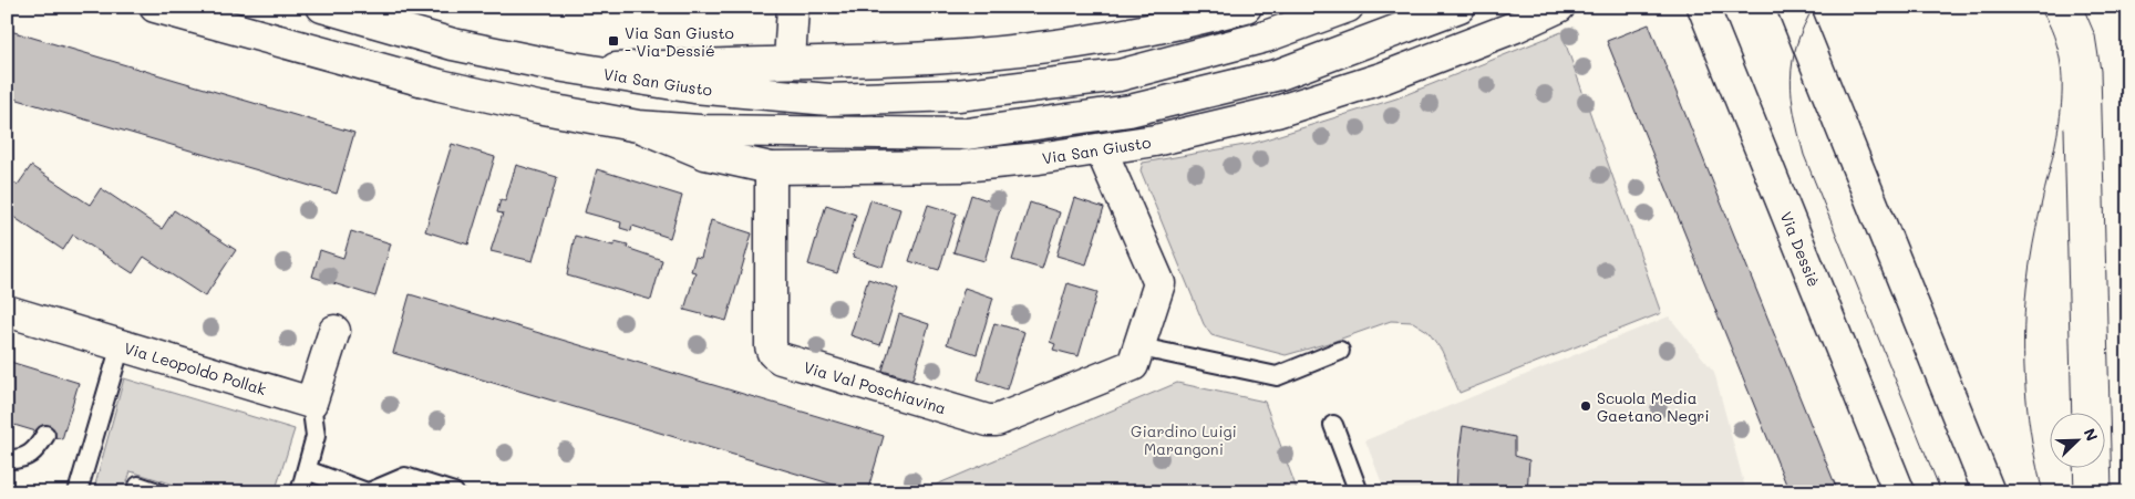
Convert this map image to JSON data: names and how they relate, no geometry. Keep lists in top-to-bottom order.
{
  "streets": {
    "main road": [
      "Via San Giusto",
      "Via Dessiè",
      "Via Leopoldo Pollak",
      "Via Val Poschiavina"
    ]
  },
  "crossings": [
    ["Via San Giusto", "Via Val Poschiavina"]
  ],
  "parks": ["Giardino Luigi Marangoni"],
  "places": {
    "transit": ["Via San Giusto - Via Dessié"],
    "other": ["Scuola Media Gaetano Negri"]
  },
  "north": "top right"
}
